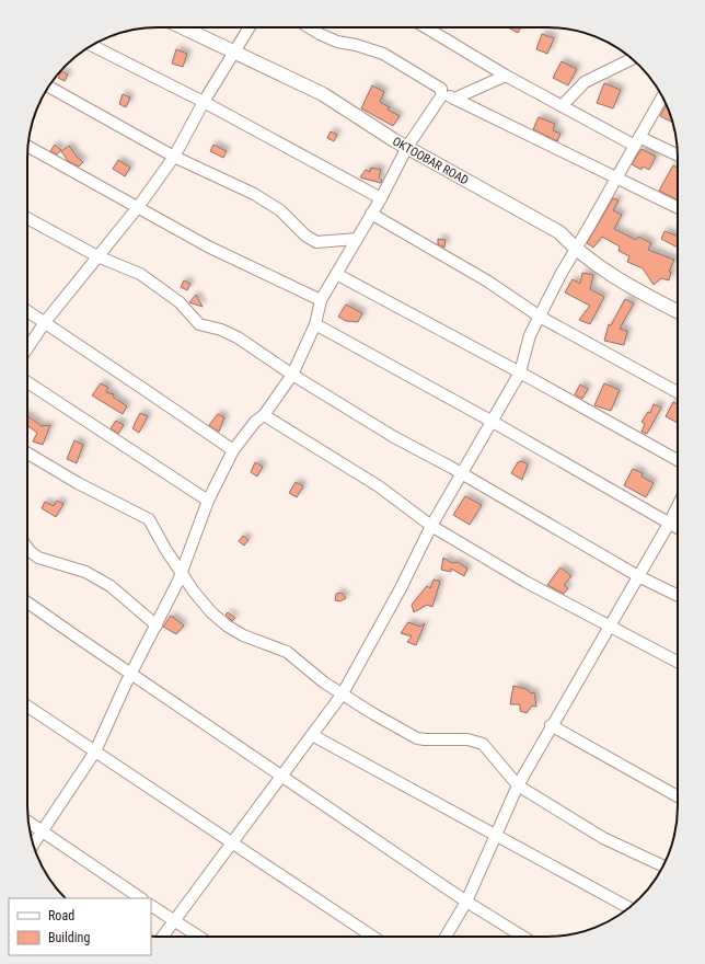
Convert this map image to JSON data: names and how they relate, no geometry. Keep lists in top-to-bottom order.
{
  "streets": {
    "street": ["OKTOOBAR ROAD"]
  },
  "legend": ["Road", "Building"]
}
